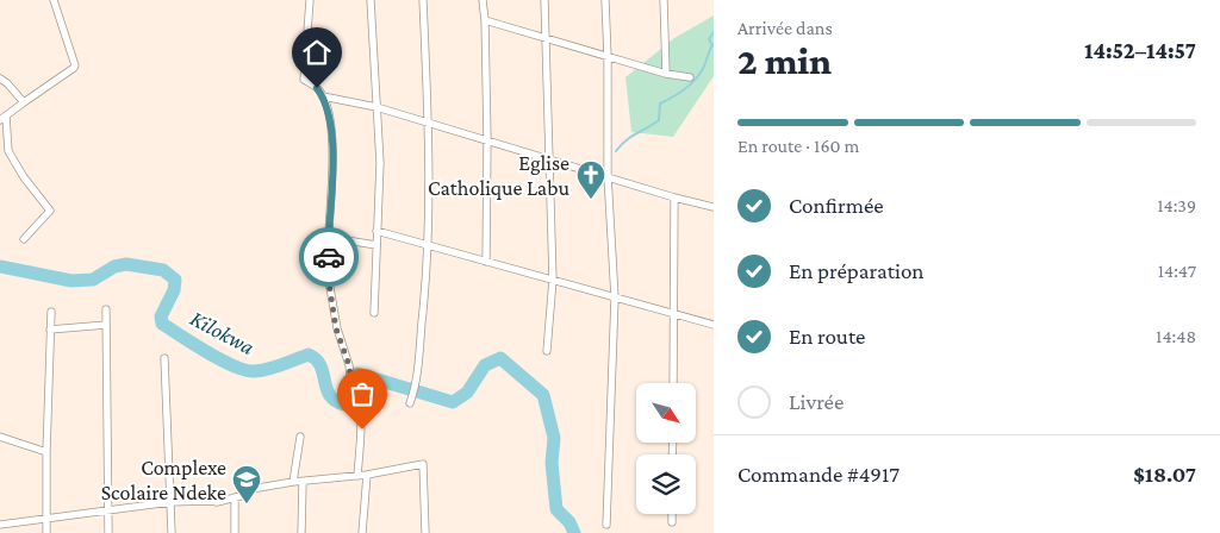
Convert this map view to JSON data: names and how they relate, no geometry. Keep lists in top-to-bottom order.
{
  "water": ["Kilokwa"],
  "places": {
    "church": ["Eglise Catholique Labu"],
    "school or university": ["Complexe Scolaire Ndeke"]
  },
  "north": "bottom right",
  "page": {
    "heading": ["2 min", "Arrivée dans", "14:52–14:57"],
    "panel": ["Commande #4917", "$18.07"],
    "bar": "En route · 160 m",
    "list": [
      ["Confirmée", "14:39"],
      ["En préparation", "14:47"],
      ["En route", "14:48"],
      "Livrée"
    ]
  }
}
